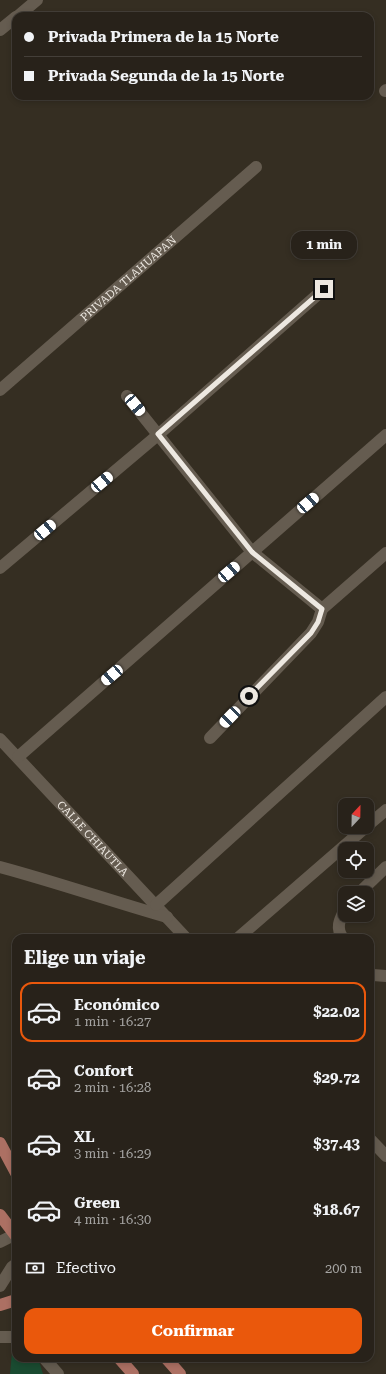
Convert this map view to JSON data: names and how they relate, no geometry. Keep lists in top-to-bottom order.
{
  "streets": {
    "street": ["PRIVADA TLAHUAPAN", "CALLE CHIAUTLA"]
  },
  "north": "top",
  "page": {
    "banner": ["Privada Primera de la 15 Norte", "Privada Segunda de la 15 Norte"],
    "bubble": "1 min",
    "heading": "Elige un viaje",
    "list": [
      {
        "name": "Económico",
        "note": "1 min · 16:27",
        "value": "$22.02"
      },
      {
        "name": "Confort",
        "note": "2 min · 16:28",
        "value": "$29.72"
      },
      {
        "name": "XL",
        "note": "3 min · 16:29",
        "value": "$37.43"
      },
      {
        "name": "Green",
        "note": "4 min · 16:30",
        "value": "$18.67"
      }
    ],
    "pay": ["Efectivo", "200 m"],
    "buttons": "Confirmar"
  }
}
